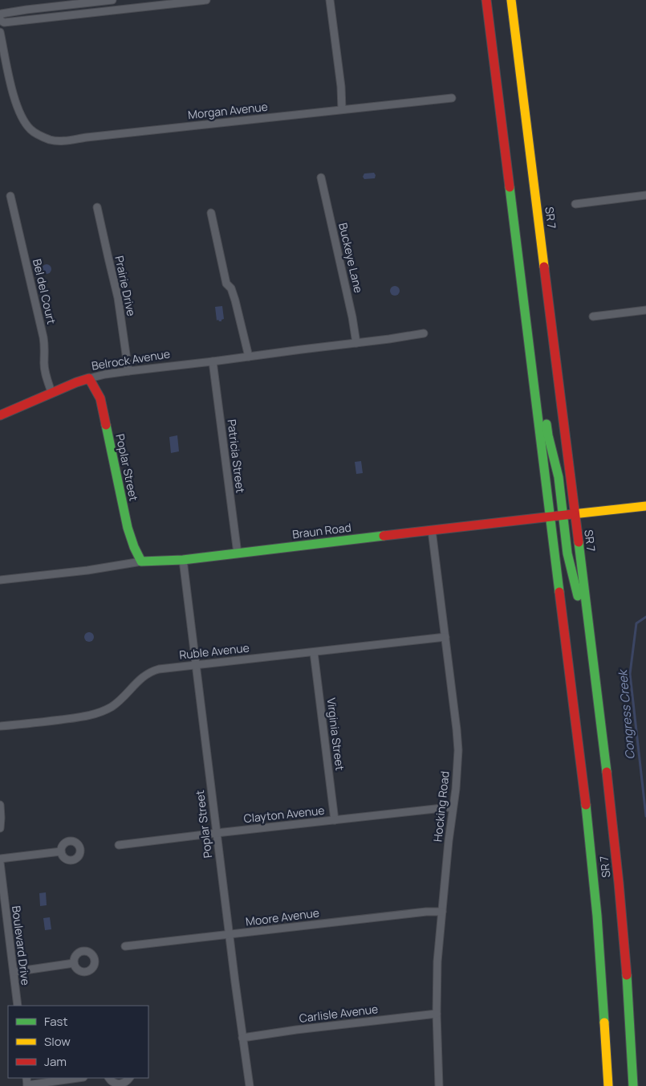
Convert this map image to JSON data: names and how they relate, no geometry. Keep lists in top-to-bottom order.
{
  "streets": {
    "main road": [
      "SR 7",
      "Belrock Avenue",
      "Poplar Street",
      "Braun Road"
    ],
    "street": [
      "Morgan Avenue",
      "Buckeye Lane",
      "Prairie Drive",
      "Bel del Court",
      "Patricia Street",
      "Ruble Avenue",
      "Virginia Street",
      "Hocking Road",
      "Clayton Avenue",
      "Moore Avenue",
      "Boulevard Drive",
      "Carlisle Avenue"
    ]
  },
  "crossings": [
    ["SR 7", "Braun Road"],
    ["Buckeye Lane", "Belrock Avenue"],
    ["Prairie Drive", "Belrock Avenue"],
    ["Bel del Court", "Belrock Avenue"],
    ["Belrock Avenue", "Patricia Street"],
    ["Belrock Avenue", "Poplar Street"],
    ["Patricia Street", "Braun Road"],
    ["Poplar Street", "Braun Road"],
    ["Poplar Street", "Ruble Avenue"],
    ["Poplar Street", "Clayton Avenue"],
    ["Poplar Street", "Moore Avenue"],
    ["Poplar Street", "Carlisle Avenue"],
    ["Braun Road", "Hocking Road"],
    ["Ruble Avenue", "Virginia Street"],
    ["Ruble Avenue", "Hocking Road"],
    ["Virginia Street", "Clayton Avenue"],
    ["Hocking Road", "Clayton Avenue"],
    ["Hocking Road", "Moore Avenue"],
    ["Hocking Road", "Carlisle Avenue"]
  ],
  "water": ["Congress Creek"],
  "legend": ["Fast", "Slow", "Jam"]
}
